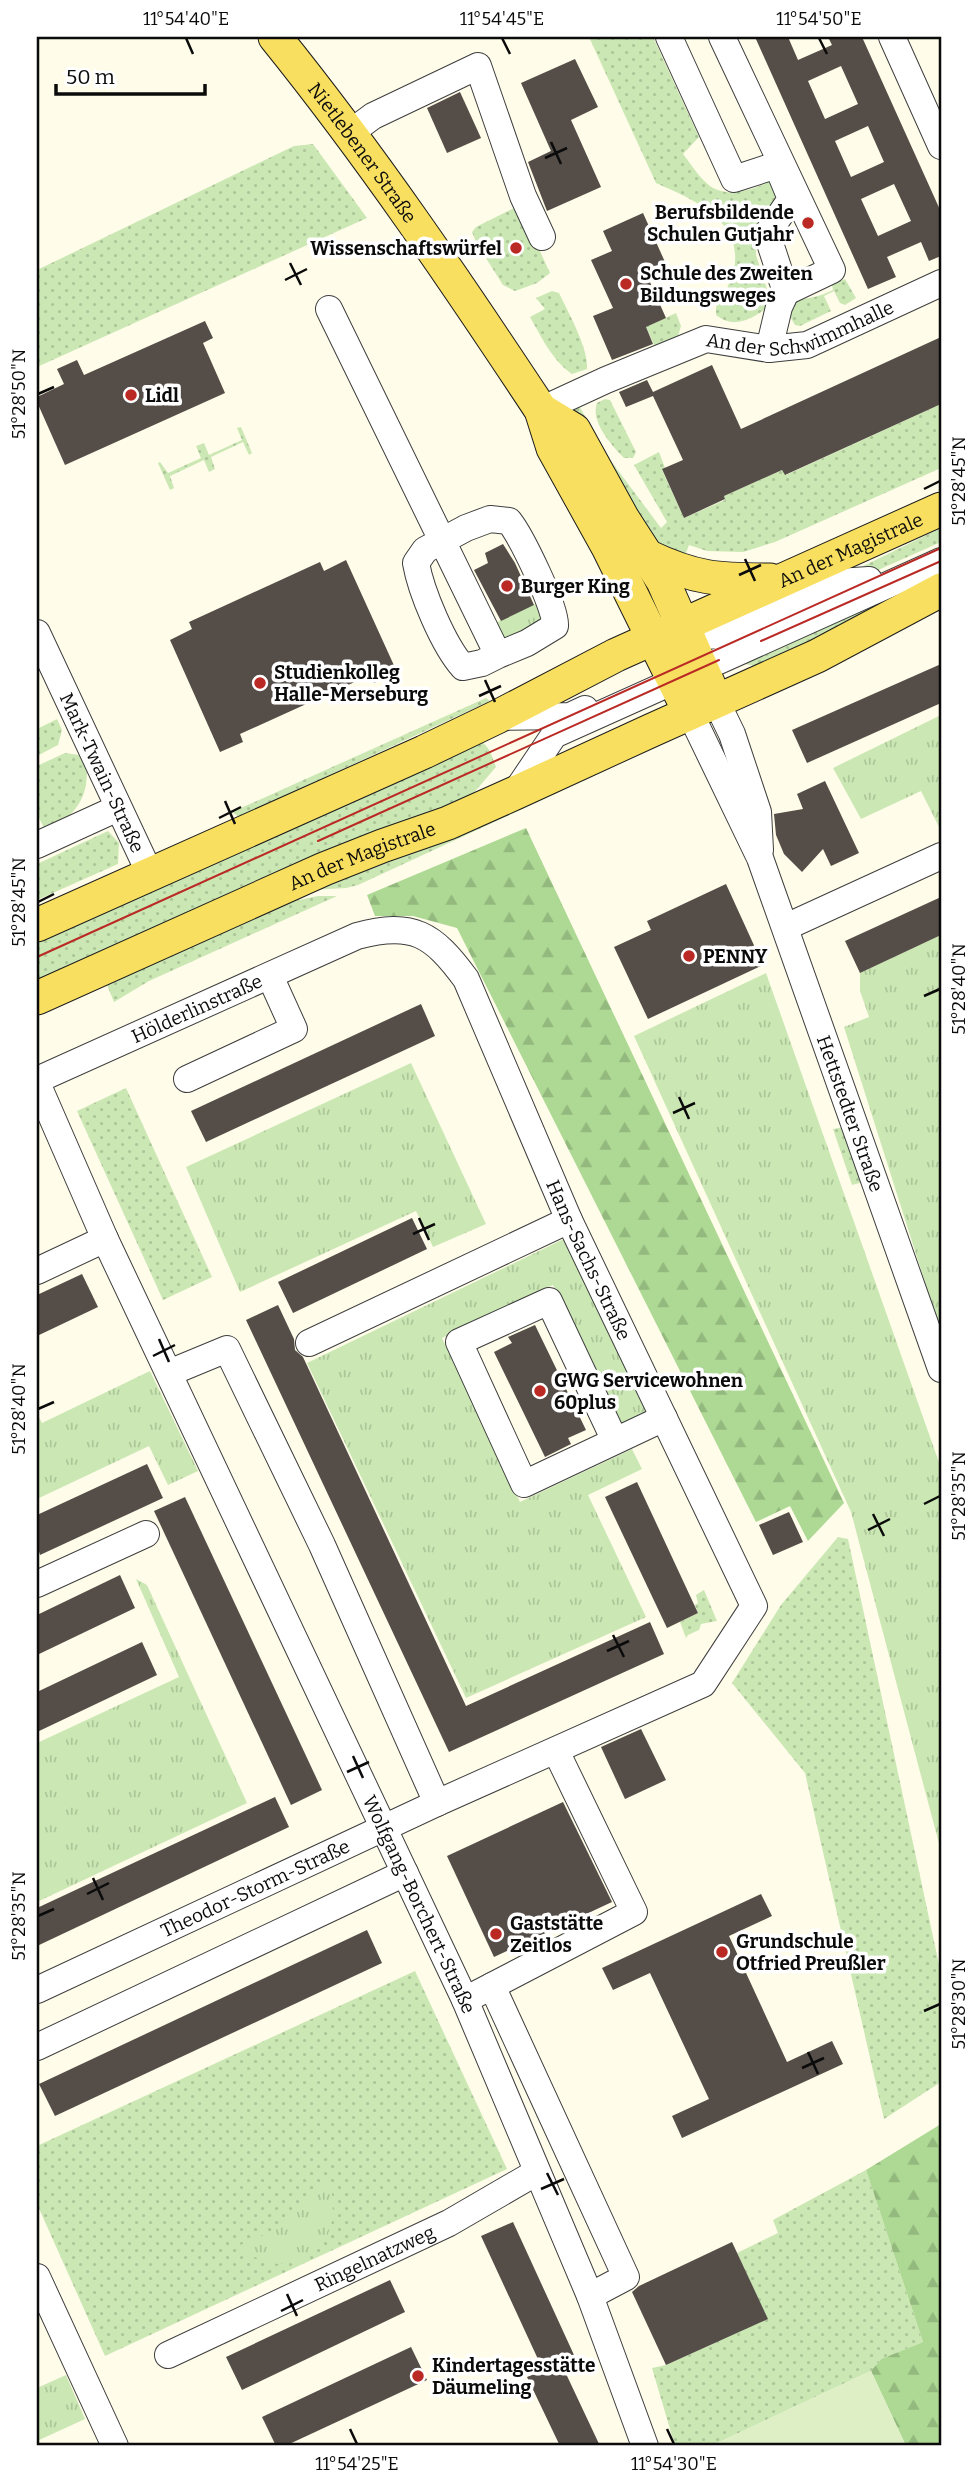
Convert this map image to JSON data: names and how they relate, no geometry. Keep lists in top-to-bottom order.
{
  "streets": {
    "main road": ["Nietlebener Straße", "An der Magistrale"],
    "street": [
      "An der Schwimmhalle",
      "Mark-Twain-Straße",
      "Hölderlinstraße",
      "Hettstedter Straße",
      "Hans-Sachs-Straße",
      "Theodor-Storm-Straße",
      "Wolfgang-Borchert-Straße",
      "Ringelnatzweg"
    ]
  },
  "crossings": [
    ["Nietlebener Straße", "An der Schwimmhalle"],
    ["Nietlebener Straße", "An der Magistrale"],
    ["An der Magistrale", "Mark-Twain-Straße"],
    ["An der Magistrale", "Hettstedter Straße"],
    ["Hölderlinstraße", "Hans-Sachs-Straße"],
    ["Hölderlinstraße", "Wolfgang-Borchert-Straße"],
    ["Hans-Sachs-Straße", "Theodor-Storm-Straße"],
    ["Theodor-Storm-Straße", "Wolfgang-Borchert-Straße"],
    ["Wolfgang-Borchert-Straße", "Ringelnatzweg"]
  ],
  "places": [
    "Berufsbildende Schulen Gutjahr",
    "Wissenschaftswürfel",
    "Schule des Zweiten Bildungsweges",
    "Lidl",
    "Burger King",
    "Studienkolleg Halle-Merseburg",
    "PENNY",
    "GWG Servicewohnen 60plus",
    "Gaststätte Zeitlos",
    "Grundschule Otfried Preußler",
    "Kindertagesstätte Däumeling"
  ],
  "scale_bar": "50 m",
  "coordinates": [
    "11°54'40\"E",
    "11°54'45\"E",
    "11°54'50\"E",
    "51°28'50\"N",
    "51°28'45\"N",
    "51°28'40\"N",
    "51°28'35\"N",
    "51°28'30\"N",
    "11°54'25\"E",
    "11°54'30\"E"
  ]
}
